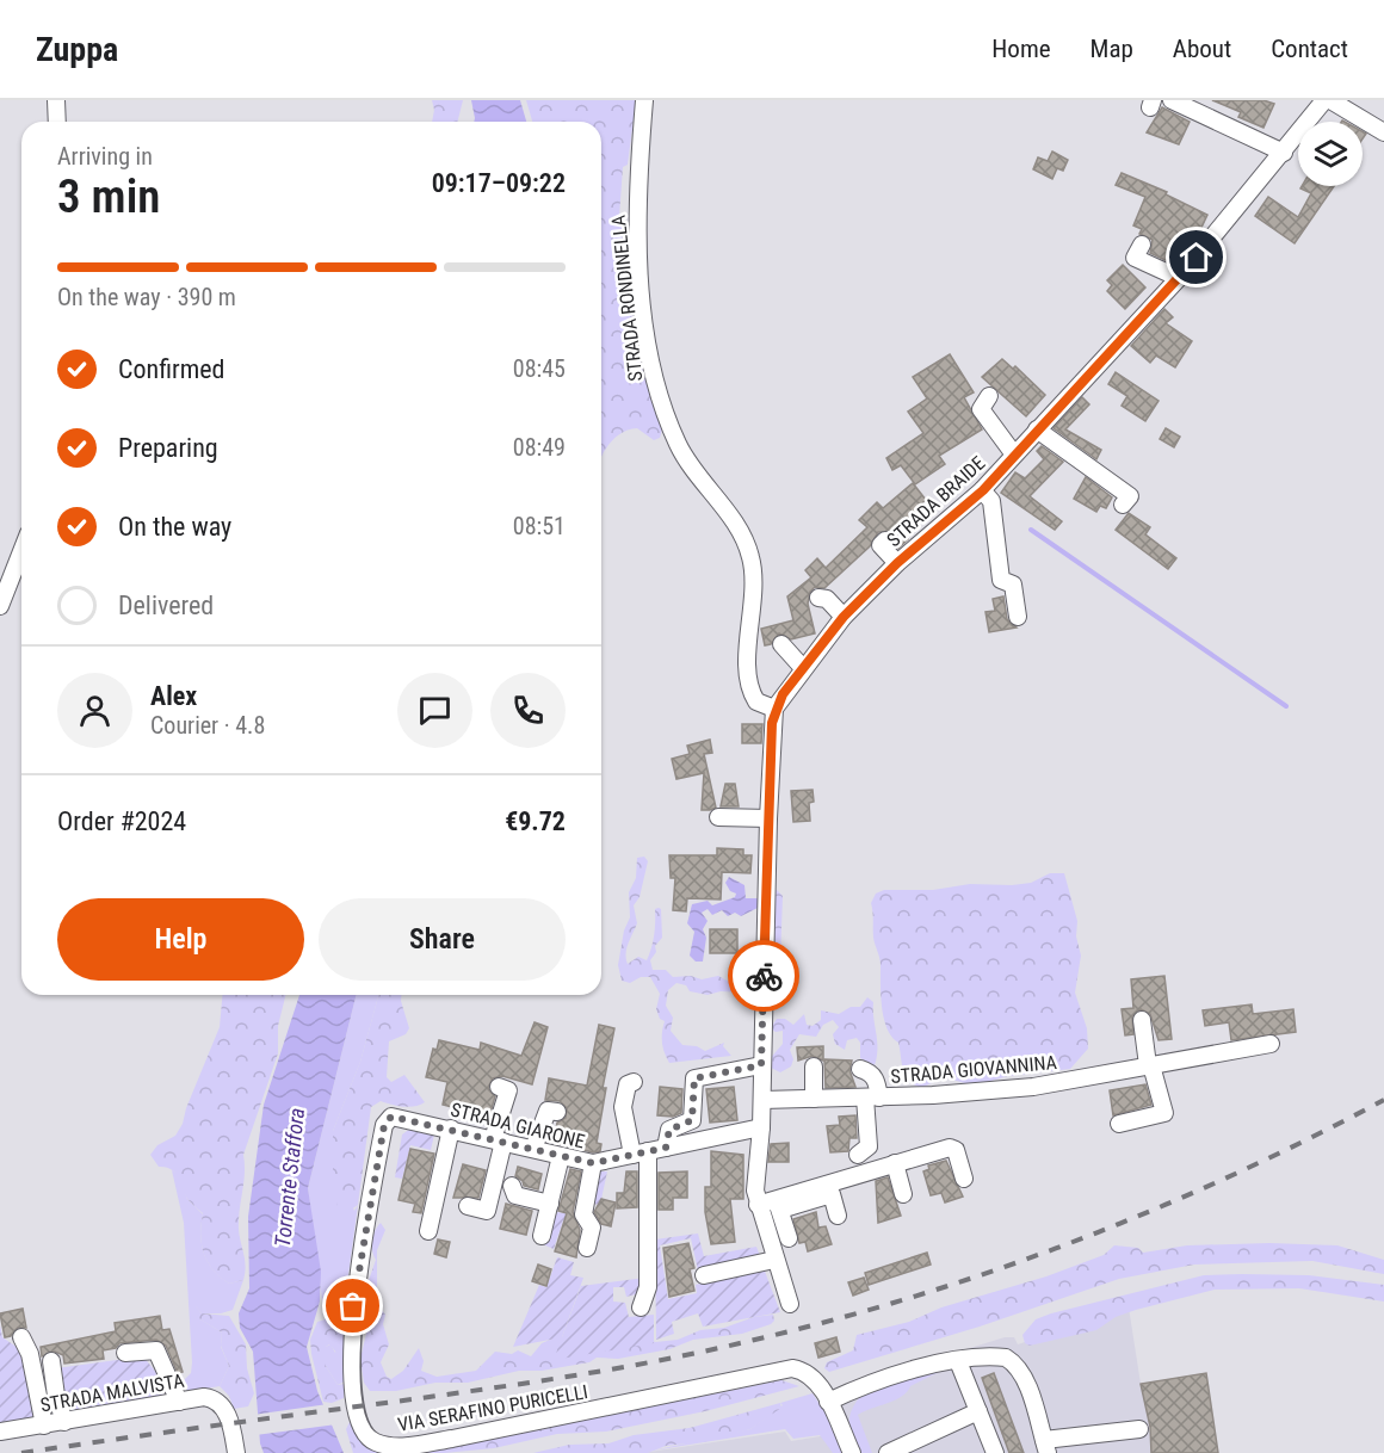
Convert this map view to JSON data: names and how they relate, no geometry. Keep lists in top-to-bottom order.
{
  "streets": {
    "street": [
      "STRADA RONDINELLA",
      "STRADA BRAIDE",
      "STRADA GIOVANNINA",
      "STRADA GIARONE",
      "STRADA MALVISTA",
      "VIA SERAFINO PURICELLI"
    ]
  },
  "crossings": [
    ["STRADA RONDINELLA", "STRADA BRAIDE"],
    ["STRADA GIARONE", "VIA SERAFINO PURICELLI"]
  ],
  "water": ["Torrente Staffora"],
  "page": {
    "header": "Zuppa",
    "nav": [
      "Home",
      "Map",
      "About",
      "Contact"
    ],
    "heading": ["3 min", "Arriving in", "09:17–09:22"],
    "panel": [
      "Alex",
      "Courier · 4.8",
      "Order #2024",
      "€9.72"
    ],
    "bar": "On the way · 390 m",
    "list": [
      ["Confirmed", "08:45"],
      ["Preparing", "08:49"],
      ["On the way", "08:51"],
      "Delivered"
    ],
    "buttons": ["Help", "Share"]
  }
}
